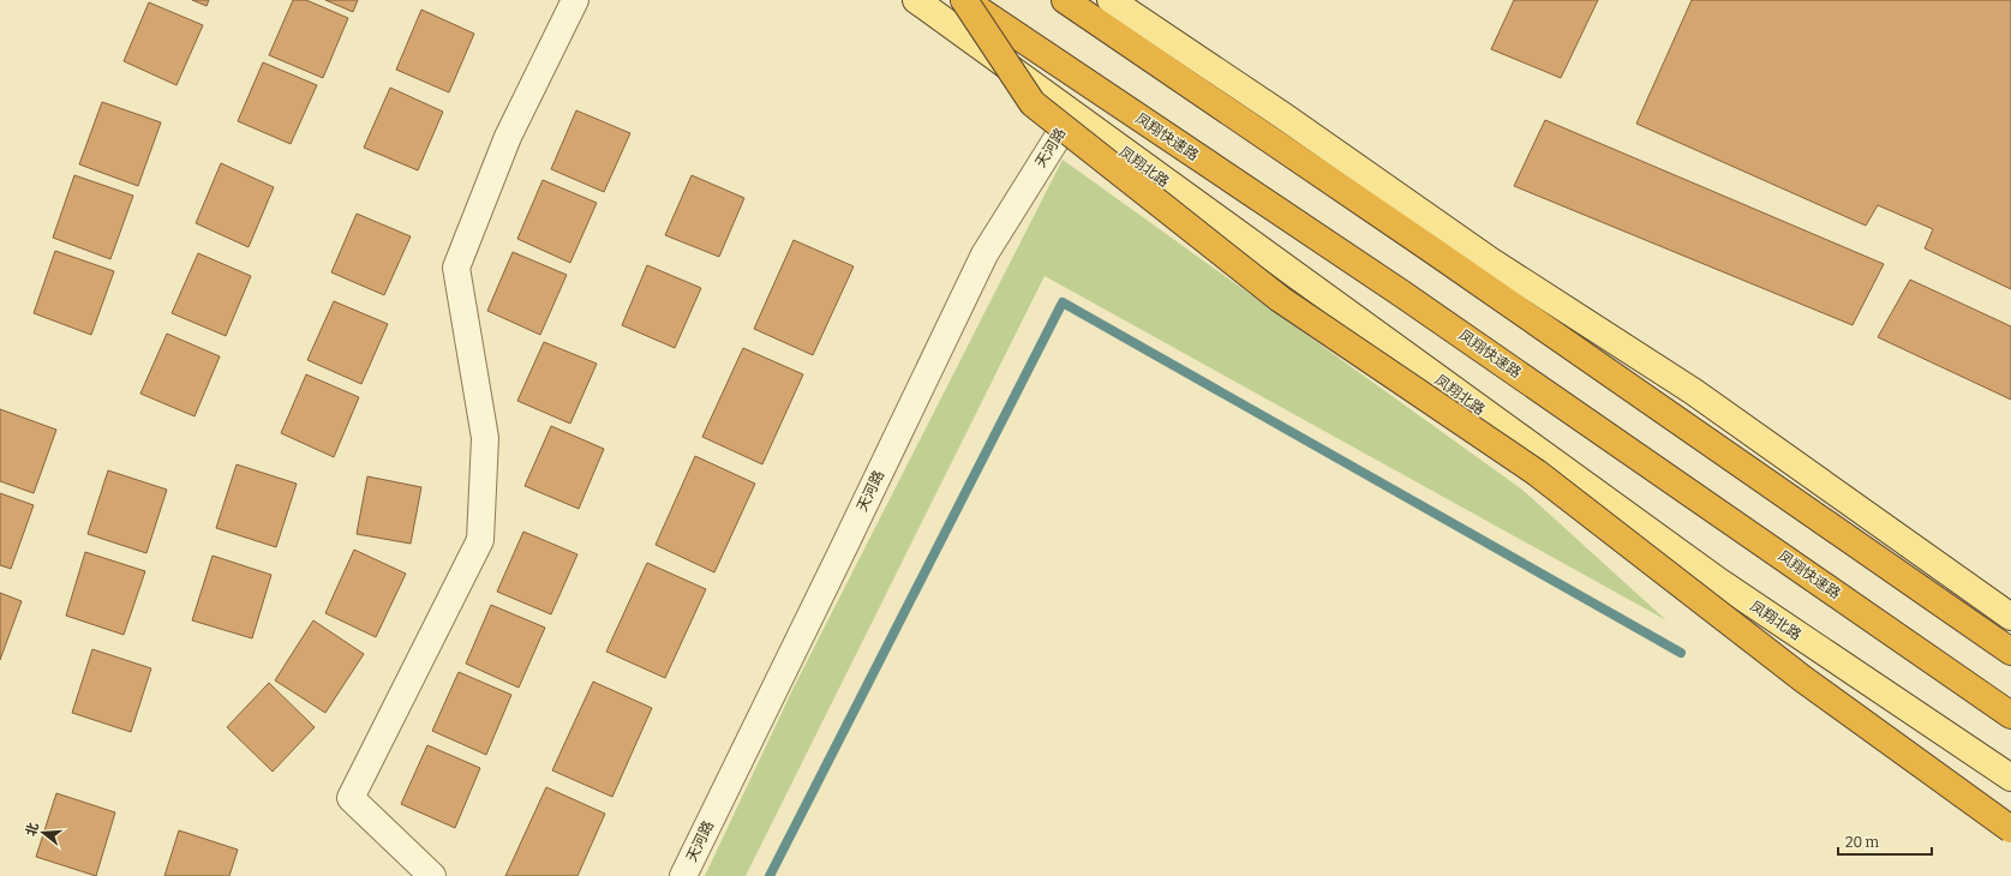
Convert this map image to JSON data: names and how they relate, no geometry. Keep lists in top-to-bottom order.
{
  "streets": {
    "highway": ["凤翔快速路"],
    "main road": ["凤翔北路"],
    "street": ["天河路"]
  },
  "crossings": [
    ["天河路", "凤翔北路"]
  ],
  "scale_bar": "20 m",
  "north": "left"
}
